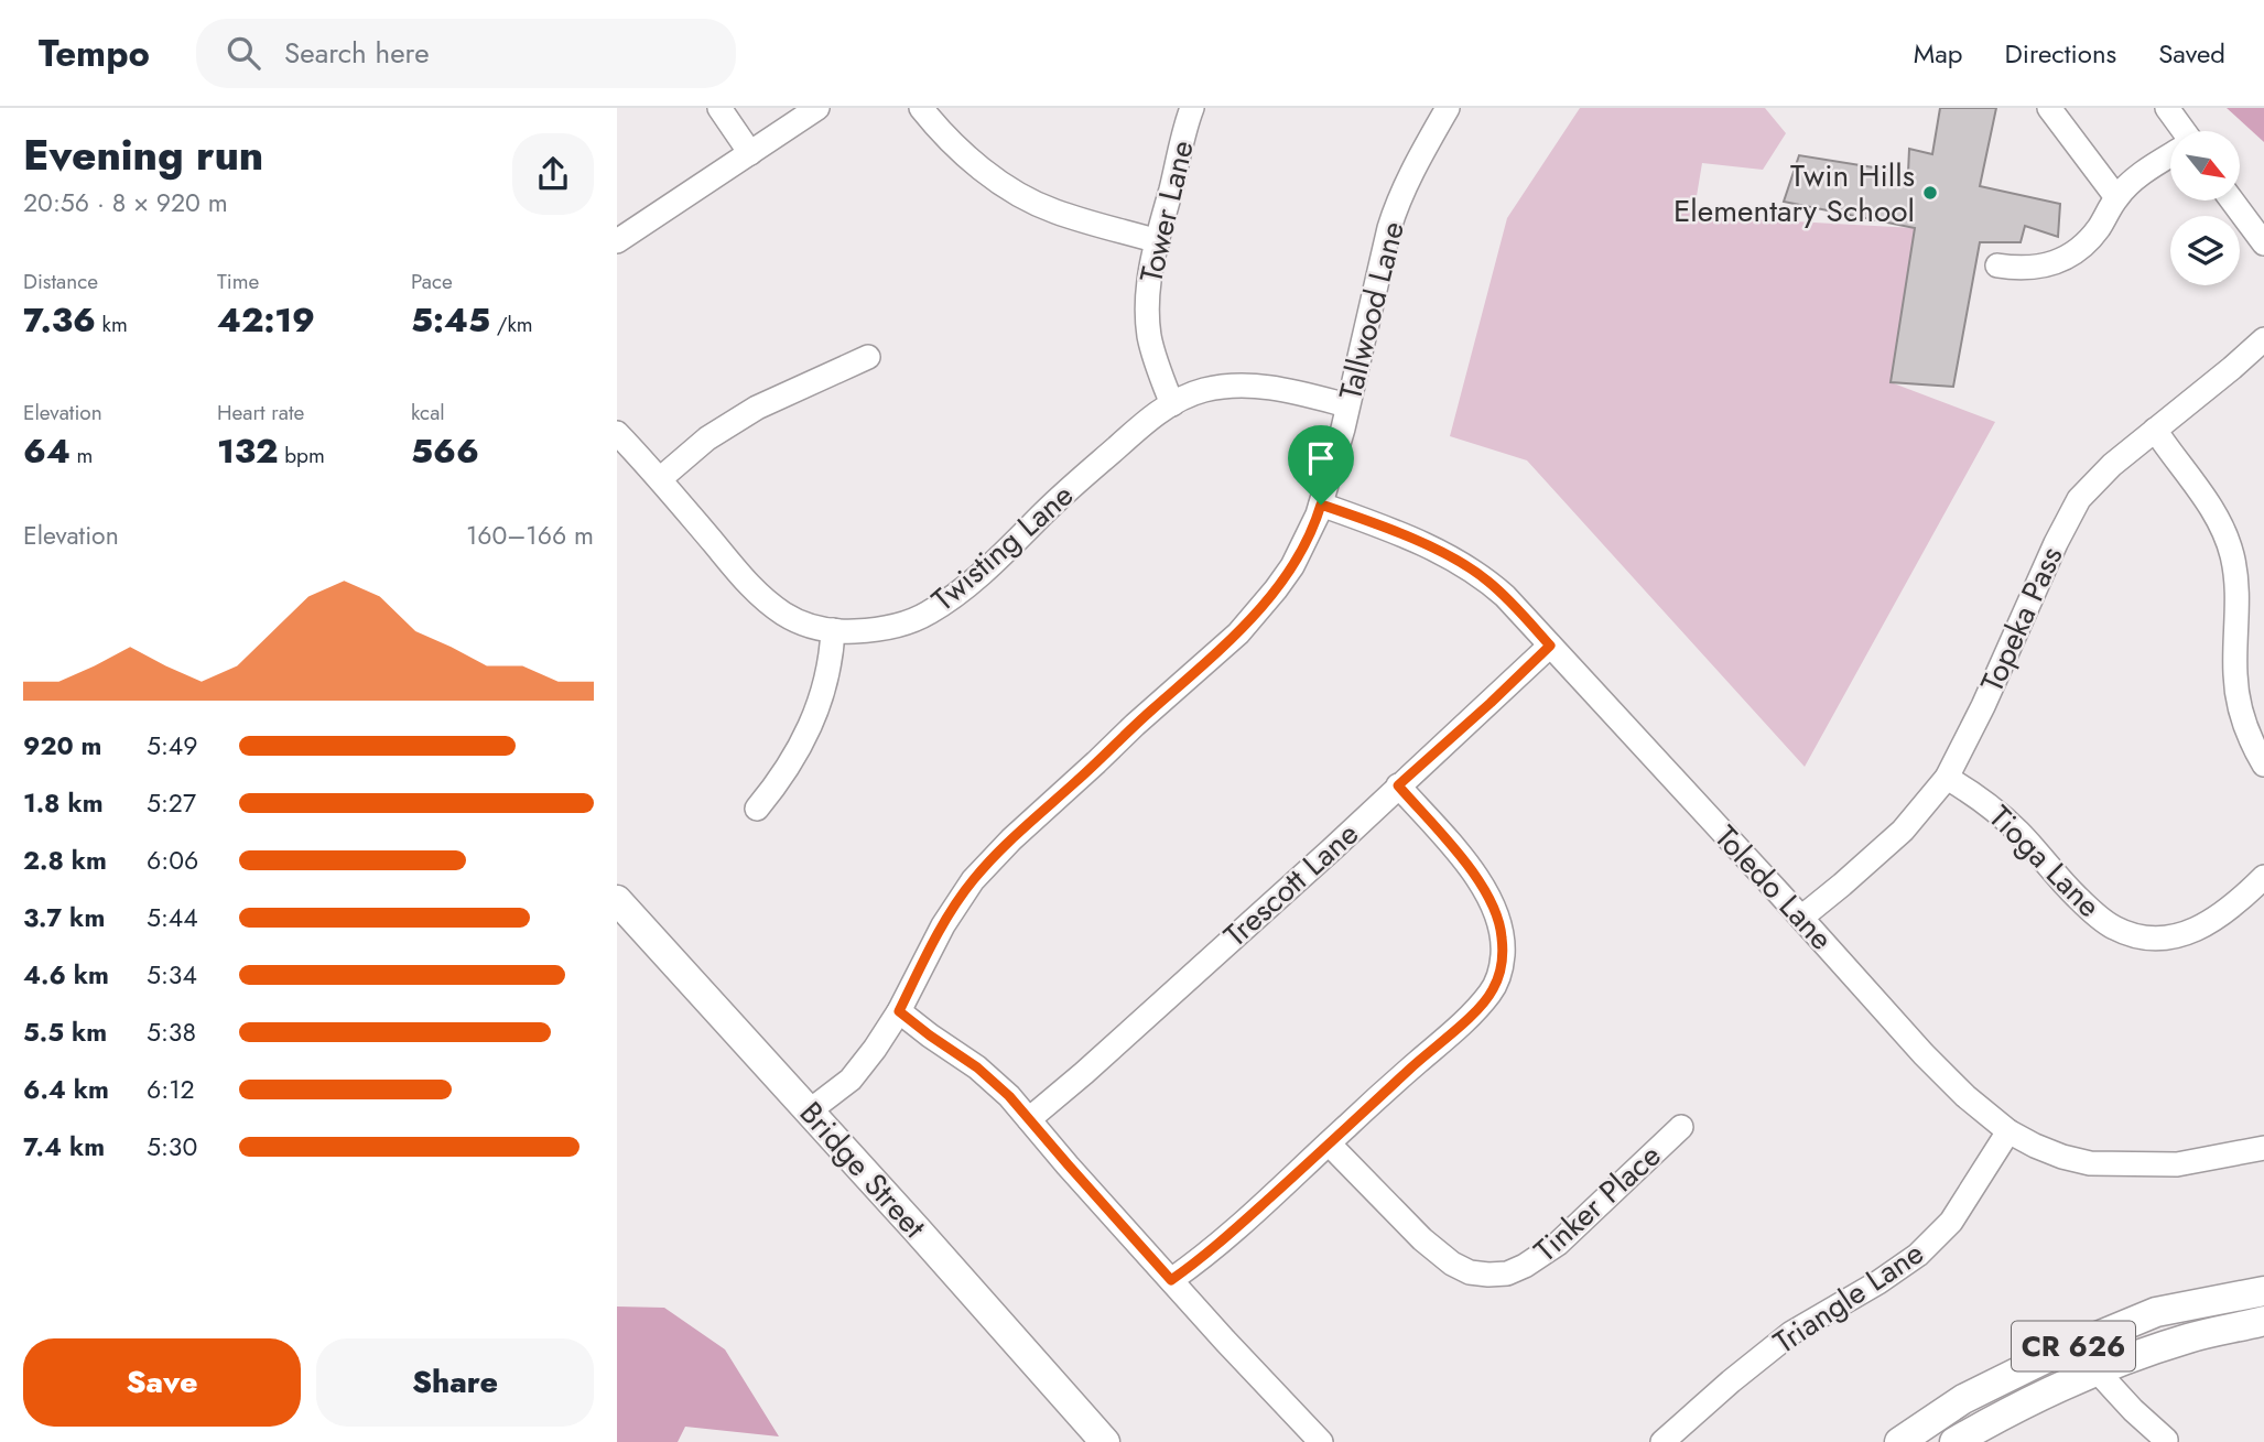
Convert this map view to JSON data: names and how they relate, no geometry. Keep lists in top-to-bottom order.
{
  "streets": {
    "main road": ["Bridge Street", "CR 626"],
    "street": [
      "Tower Lane",
      "Tallwood Lane",
      "Twisting Lane",
      "Topeka Pass",
      "Tioga Lane",
      "Trescott Lane",
      "Toledo Lane",
      "Tinker Place",
      "Triangle Lane"
    ]
  },
  "crossings": [
    ["Tower Lane", "Twisting Lane"],
    ["Tallwood Lane", "Twisting Lane"],
    ["Tallwood Lane", "Toledo Lane"],
    ["Tallwood Lane", "Bridge Street"],
    ["Topeka Pass", "Tioga Lane"],
    ["Topeka Pass", "Toledo Lane"],
    ["Trescott Lane", "Toledo Lane"],
    ["Toledo Lane", "Triangle Lane"]
  ],
  "places": ["Twin Hills Elementary School"],
  "north": "bottom right",
  "page": {
    "header": "Tempo",
    "search": "Search here",
    "nav": ["Map", "Directions", "Saved"],
    "heading": ["Evening run", "20:56 · 8 × 920 m"],
    "stats": [
      ["Distance", "7.36 km"],
      ["Time", "42:19"],
      ["Pace", "5:45 /km"],
      ["Elevation", "64 m"],
      ["Heart rate", "132 bpm"],
      ["kcal", "566"]
    ],
    "chart": ["Elevation", "160–166 m"],
    "list": [
      {
        "name": "920 m",
        "note": "5:49"
      },
      {
        "name": "1.8 km",
        "note": "5:27"
      },
      {
        "name": "2.8 km",
        "note": "6:06"
      },
      {
        "name": "3.7 km",
        "note": "5:44"
      },
      {
        "name": "4.6 km",
        "note": "5:34"
      },
      {
        "name": "5.5 km",
        "note": "5:38"
      },
      {
        "name": "6.4 km",
        "note": "6:12"
      },
      {
        "name": "7.4 km",
        "note": "5:30"
      }
    ],
    "buttons": ["Save", "Share"]
  }
}
